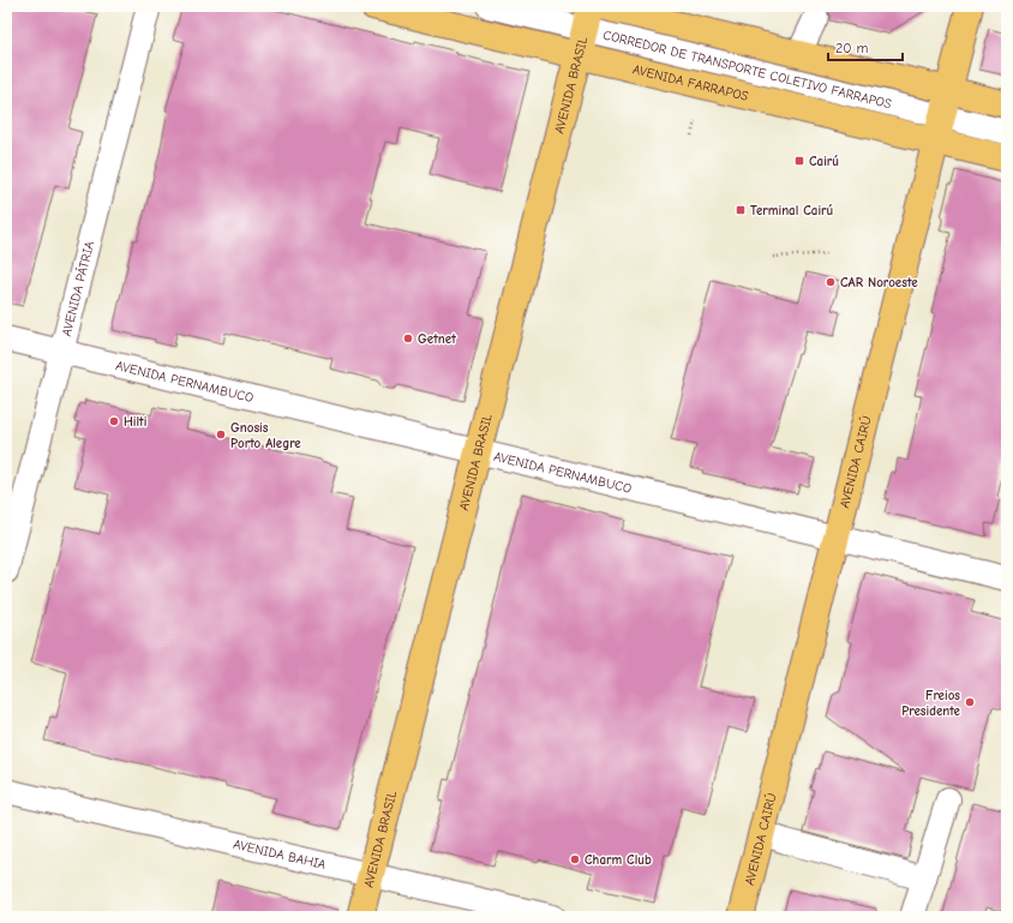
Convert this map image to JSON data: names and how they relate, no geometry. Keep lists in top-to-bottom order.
{
  "streets": {
    "main road": ["AVENIDA FARRAPOS", "AVENIDA BRASIL", "AVENIDA CAIRÚ"],
    "street": [
      "CORREDOR DE TRANSPORTE COLETIVO FARRAPOS",
      "AVENIDA PÁTRIA",
      "AVENIDA PERNAMBUCO",
      "AVENIDA BAHIA"
    ]
  },
  "crossings": [
    ["CORREDOR DE TRANSPORTE COLETIVO FARRAPOS", "AVENIDA BRASIL"],
    ["CORREDOR DE TRANSPORTE COLETIVO FARRAPOS", "AVENIDA CAIRÚ"],
    ["AVENIDA FARRAPOS", "AVENIDA BRASIL"],
    ["AVENIDA FARRAPOS", "AVENIDA CAIRÚ"],
    ["AVENIDA BRASIL", "AVENIDA PERNAMBUCO"],
    ["AVENIDA BRASIL", "AVENIDA BAHIA"],
    ["AVENIDA PÁTRIA", "AVENIDA PERNAMBUCO"],
    ["AVENIDA PERNAMBUCO", "AVENIDA CAIRÚ"]
  ],
  "places": {
    "transit": ["Cairú", "Terminal Cairú"],
    "other": [
      "CAR Noroeste",
      "Getnet",
      "Hilti",
      "Gnosis Porto Alegre",
      "Freios Presidente",
      "Charm Club"
    ]
  },
  "scale_bar": "20 m"
}
